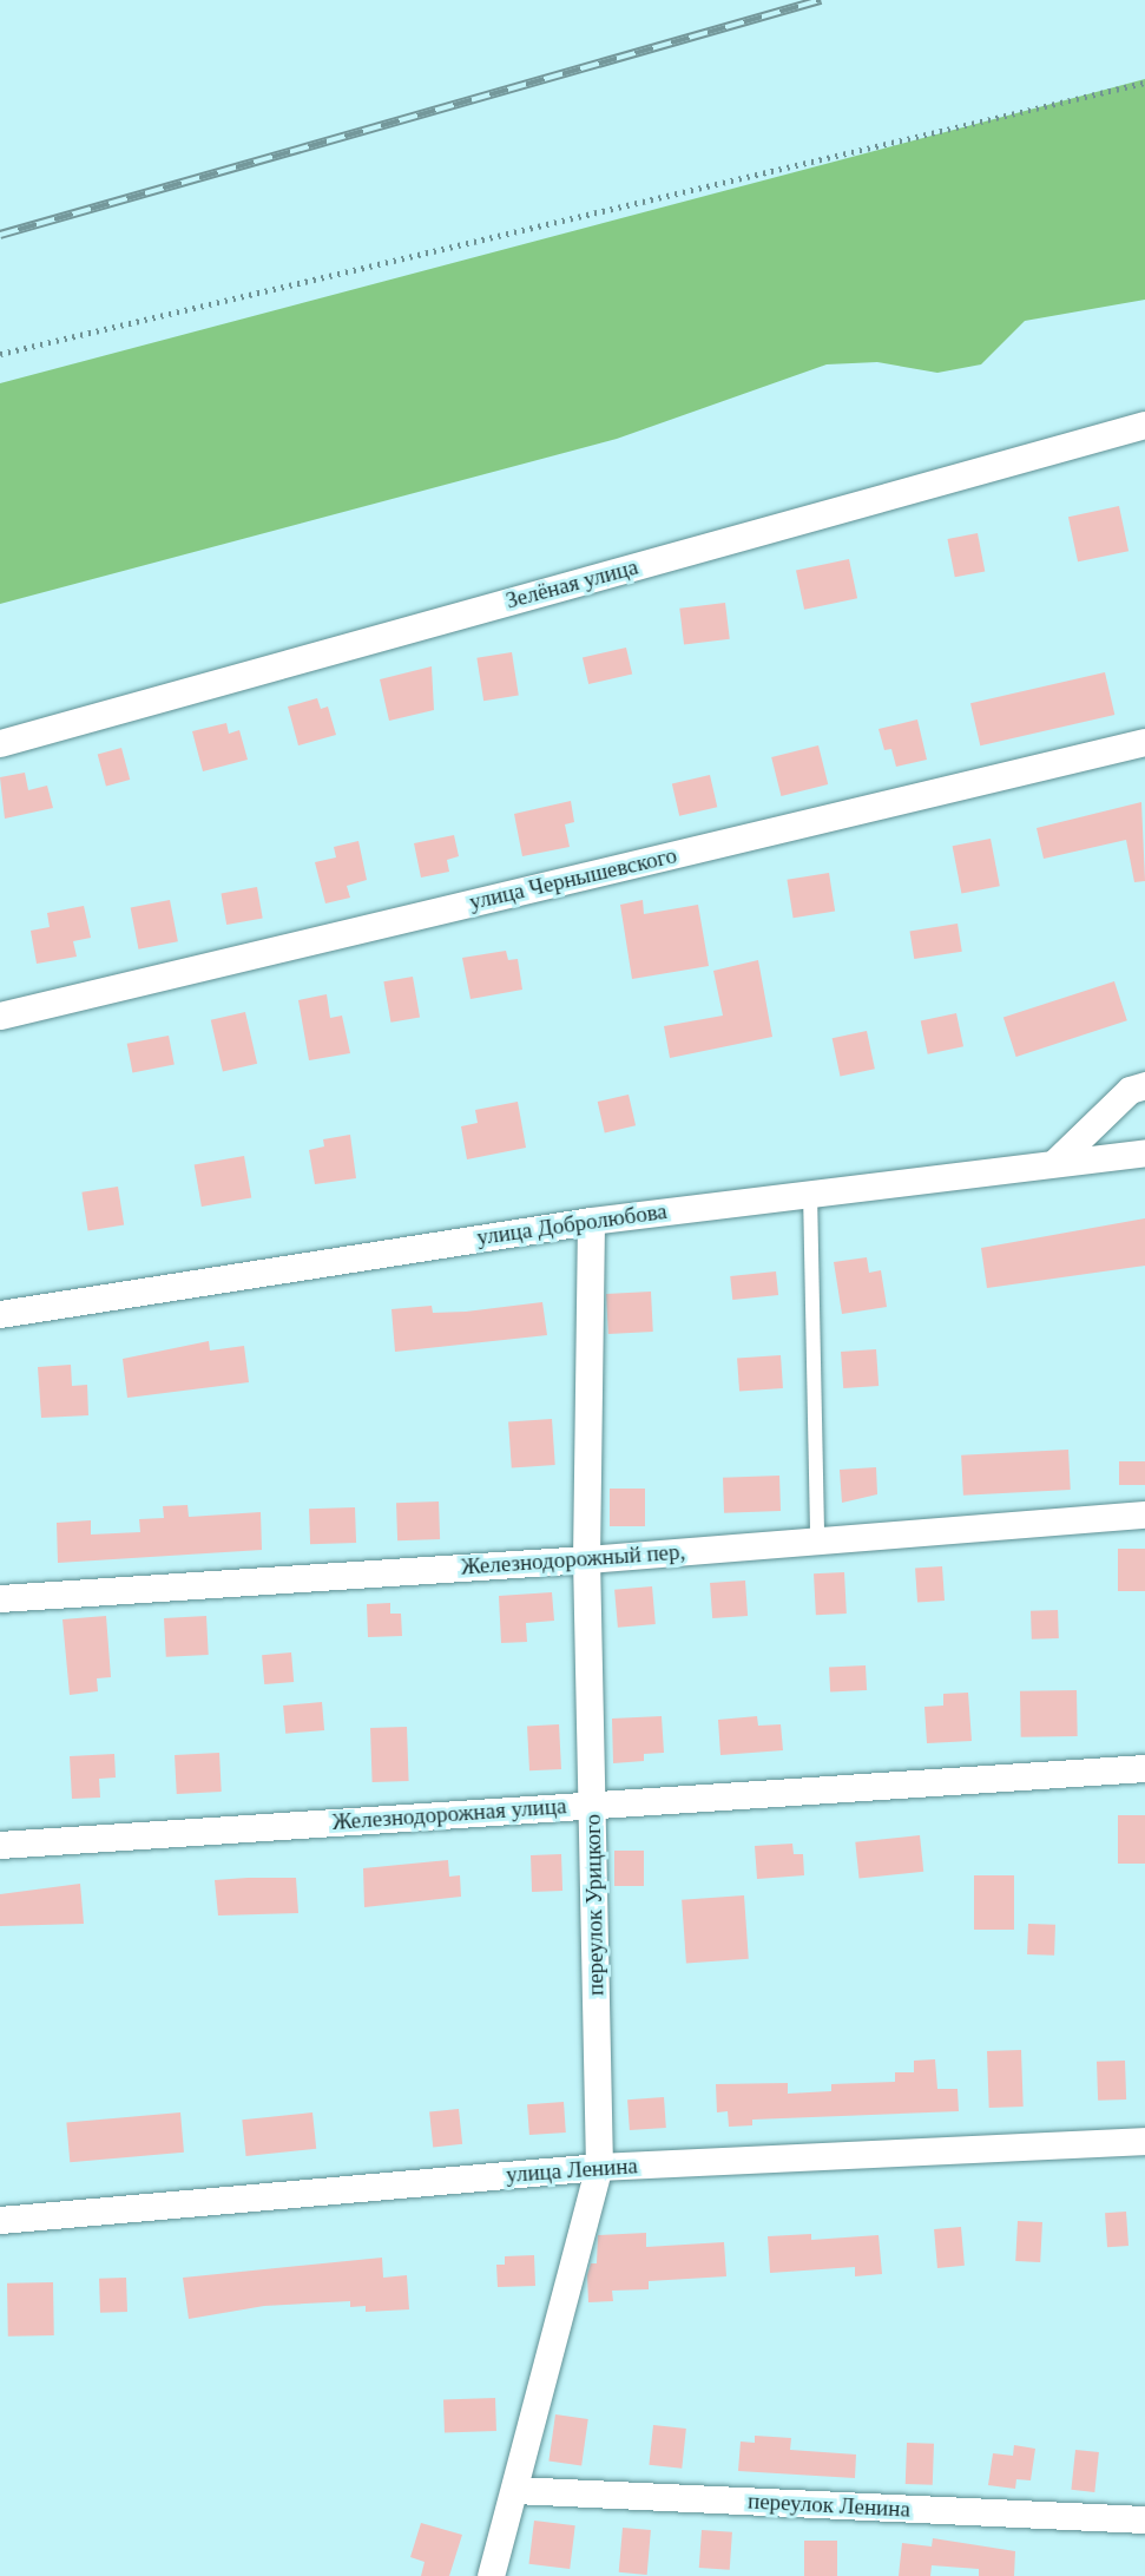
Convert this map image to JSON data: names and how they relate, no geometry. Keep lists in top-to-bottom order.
{
  "streets": {
    "street": [
      "Зелёная улица",
      "улица Чернышевского",
      "улица Добролюбова",
      "Железнодорожный пер,",
      "Железнодорожная улица",
      "переулок Урицкого",
      "улица Ленина",
      "переулок Ленина"
    ]
  },
  "crossings": [
    ["улица Добролюбова", "переулок Урицкого"],
    ["Железнодорожный пер,", "переулок Урицкого"],
    ["Железнодорожная улица", "переулок Урицкого"],
    ["переулок Урицкого", "улица Ленина"],
    ["переулок Урицкого", "переулок Ленина"]
  ]
}
